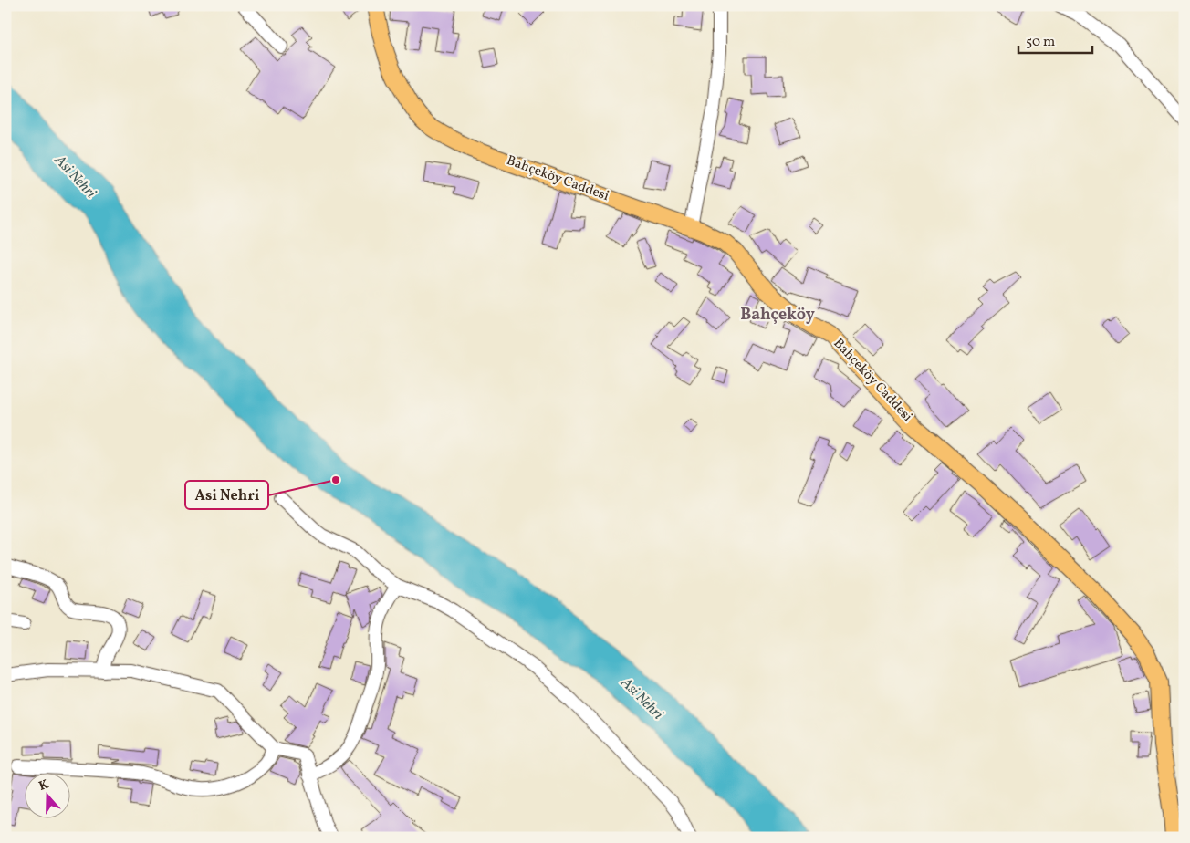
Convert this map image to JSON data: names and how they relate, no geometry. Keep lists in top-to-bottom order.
{
  "streets": {
    "main road": ["Bahçeköy Caddesi"]
  },
  "districts": ["Bahçeköy"],
  "water": ["Asi Nehri"],
  "places": ["Asi Nehri"],
  "scale_bar": "50 m",
  "north": "top"
}
